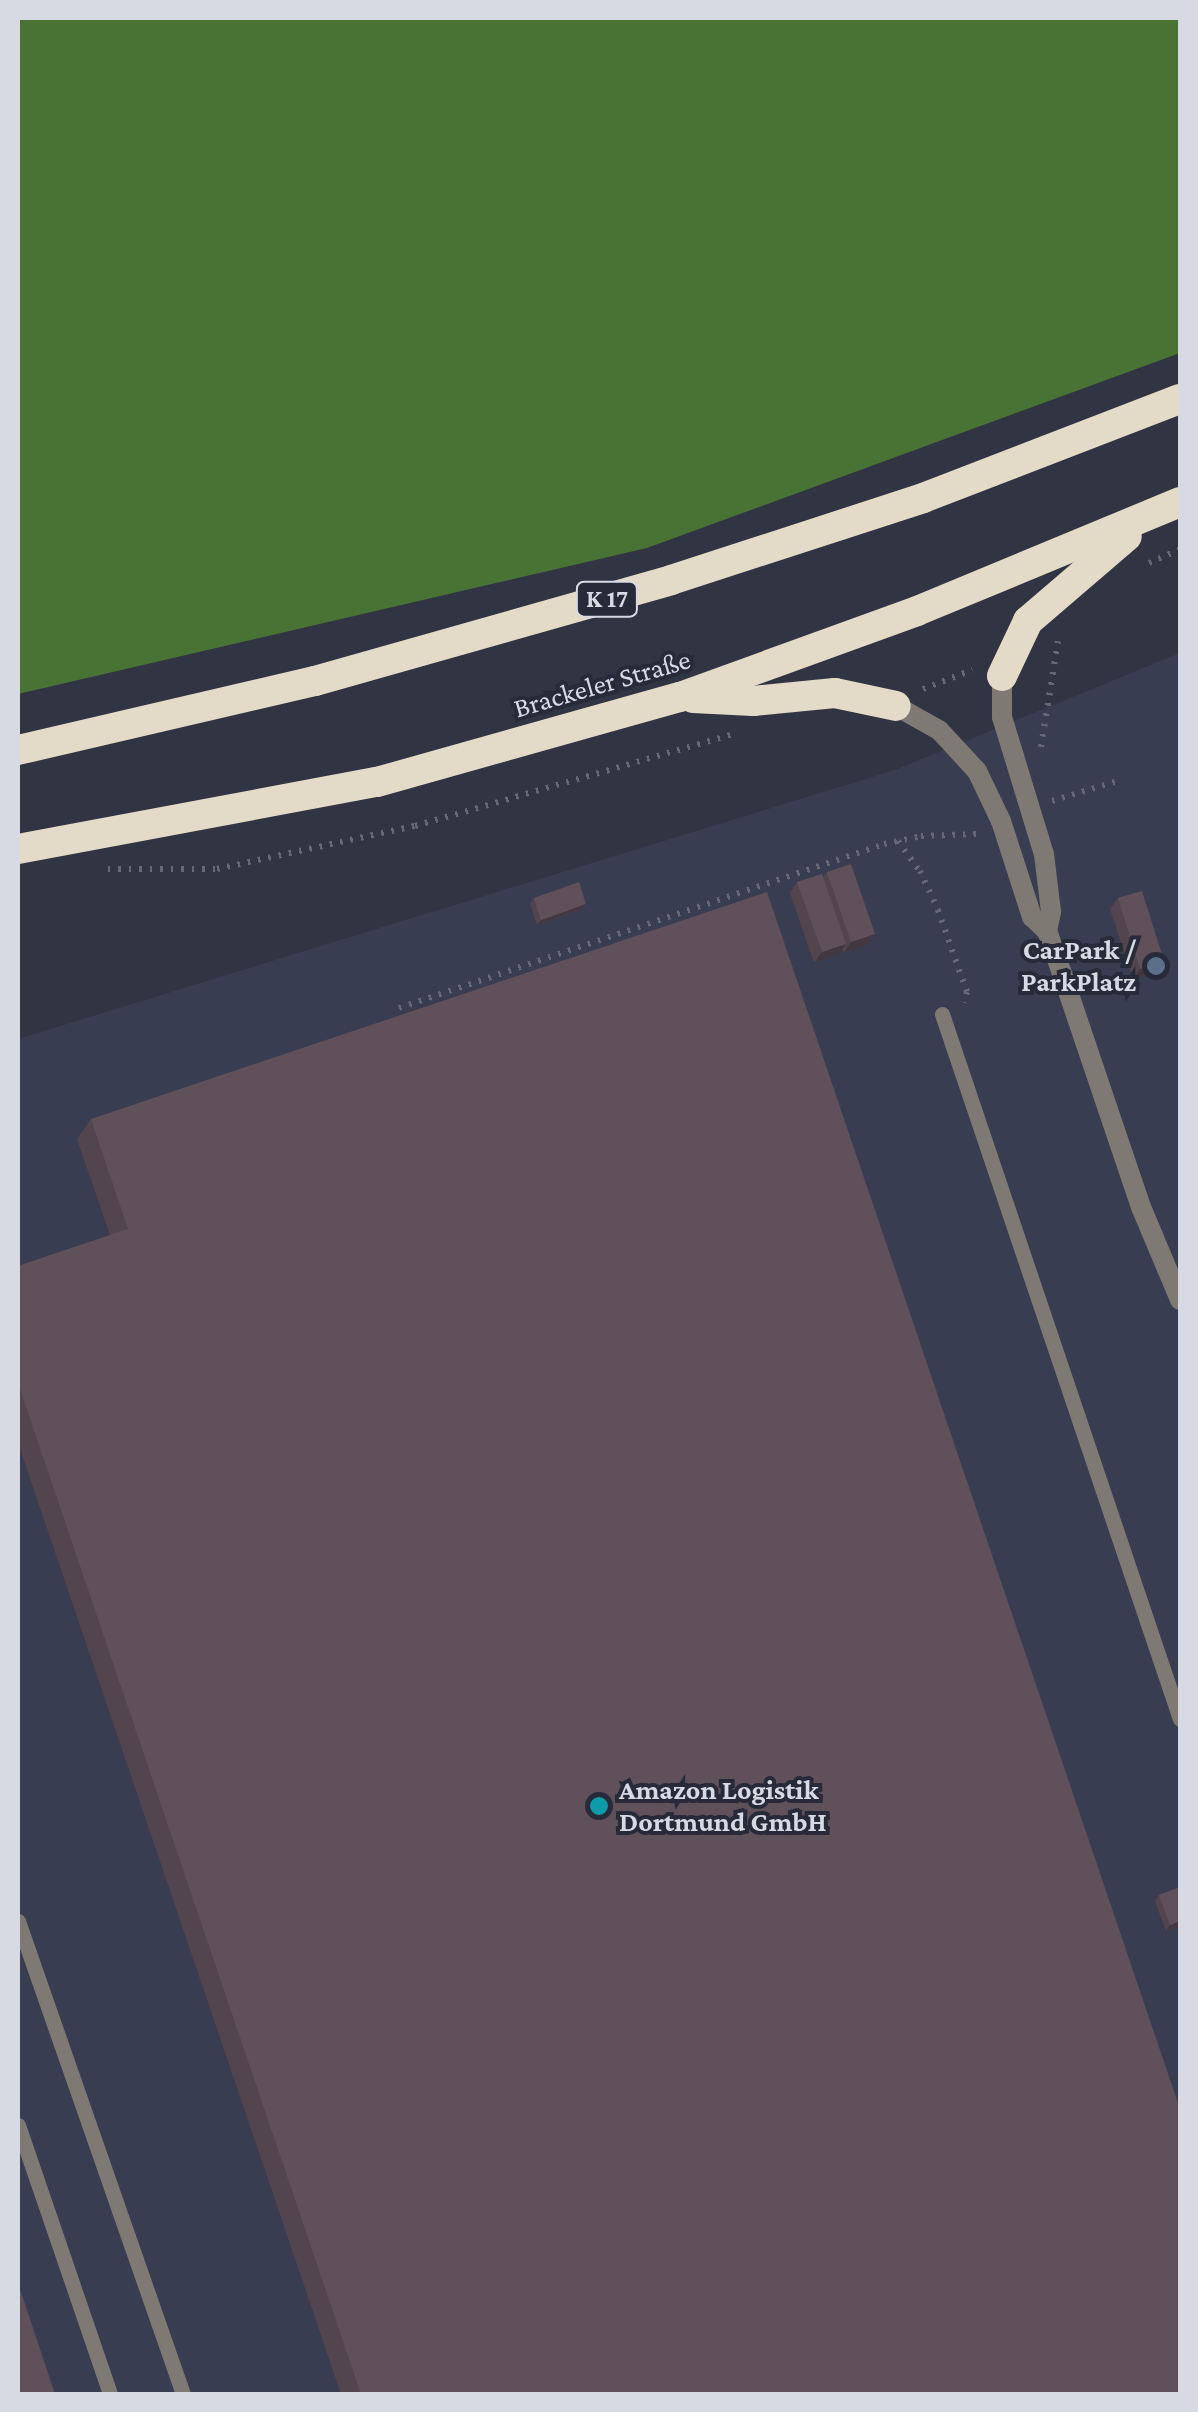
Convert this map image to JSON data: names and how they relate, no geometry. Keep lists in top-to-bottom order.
{
  "streets": {
    "highway": ["K 17", "Brackeler Straße"]
  },
  "places": ["CarPark / ParkPlatz", "Amazon Logistik Dortmund GmbH"]
}
